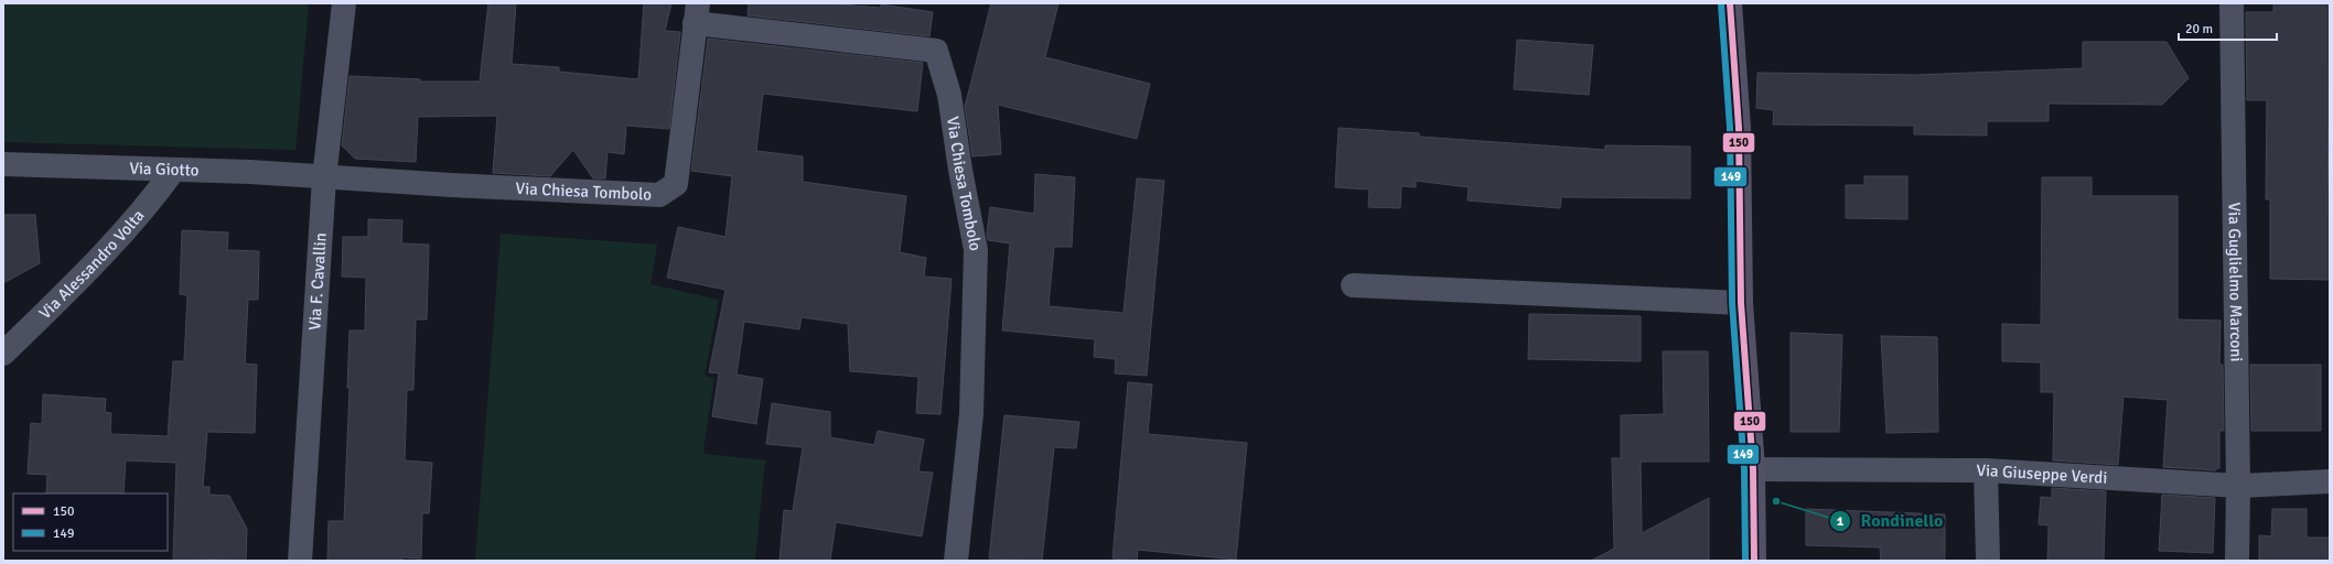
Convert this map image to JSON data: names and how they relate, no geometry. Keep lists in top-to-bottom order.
{
  "streets": {
    "street": [
      "Via Giotto",
      "Via Chiesa Tombolo",
      "Via Alessandro Volta",
      "Via F. Cavallin",
      "Via Guglielmo Marconi",
      "Via Giuseppe Verdi"
    ]
  },
  "crossings": [
    ["Via Giotto", "Via Chiesa Tombolo"],
    ["Via Giotto", "Via Alessandro Volta"],
    ["Via Giotto", "Via F. Cavallin"],
    ["Via Chiesa Tombolo", "Via F. Cavallin"],
    ["Via Guglielmo Marconi", "Via Giuseppe Verdi"]
  ],
  "places": ["Rondinello"],
  "lines": ["transit line 150", "transit line 149"],
  "legend": ["150", "149"],
  "scale_bar": "20 m"
}
